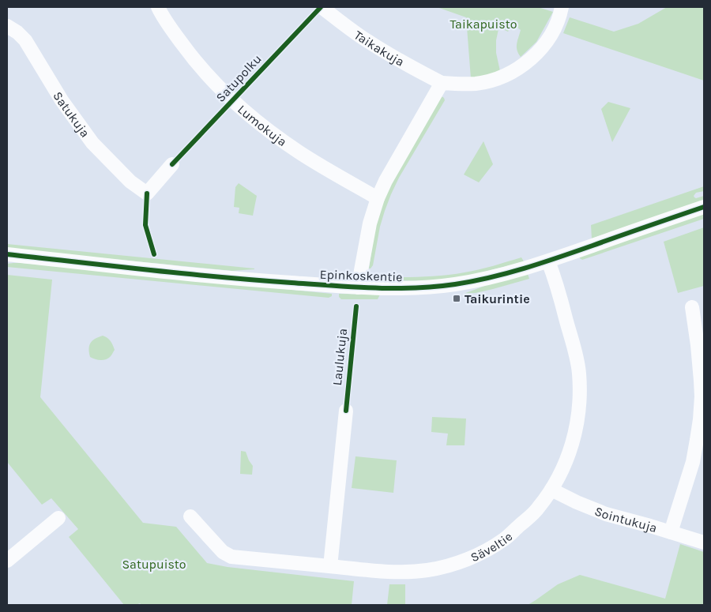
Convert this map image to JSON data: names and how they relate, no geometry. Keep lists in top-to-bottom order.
{
  "streets": {
    "street": [
      "Taikakuja",
      "Satukuja",
      "Lumokuja",
      "Epinkoskentie",
      "Sointukuja",
      "Säveltie"
    ],
    "cycle path": ["Satupolku", "Laulukuja"]
  },
  "crossings": [
    ["Epinkoskentie", "Säveltie"],
    ["Sointukuja", "Säveltie"]
  ],
  "parks": ["Taikapuisto", "Satupuisto"],
  "places": {
    "transit": ["Taikurintie"]
  }
}
